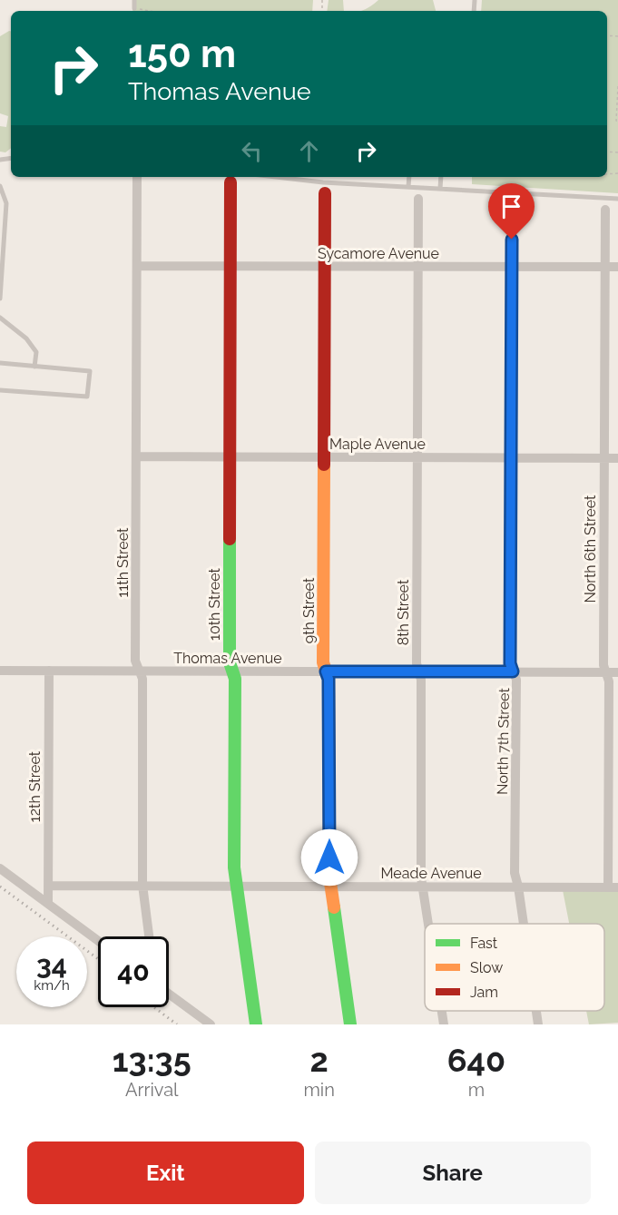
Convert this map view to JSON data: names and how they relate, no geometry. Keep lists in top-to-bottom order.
{
  "streets": {
    "street": [
      "Sycamore Avenue",
      "Maple Avenue",
      "North 6th Street",
      "11th Street",
      "10th Street",
      "9th Street",
      "8th Street",
      "Thomas Avenue",
      "North 7th Street",
      "12th Street",
      "Meade Avenue"
    ]
  },
  "crossings": [
    ["Sycamore Avenue", "North 6th Street"],
    ["Sycamore Avenue", "11th Street"],
    ["Sycamore Avenue", "10th Street"],
    ["Sycamore Avenue", "9th Street"],
    ["Sycamore Avenue", "8th Street"],
    ["Sycamore Avenue", "North 7th Street"],
    ["Maple Avenue", "North 6th Street"],
    ["Maple Avenue", "11th Street"],
    ["Maple Avenue", "10th Street"],
    ["Maple Avenue", "9th Street"],
    ["Maple Avenue", "8th Street"],
    ["Maple Avenue", "North 7th Street"],
    ["North 6th Street", "Thomas Avenue"],
    ["North 6th Street", "Meade Avenue"],
    ["11th Street", "Thomas Avenue"],
    ["11th Street", "Meade Avenue"],
    ["10th Street", "Thomas Avenue"],
    ["10th Street", "Meade Avenue"],
    ["9th Street", "Thomas Avenue"],
    ["9th Street", "Meade Avenue"],
    ["8th Street", "Thomas Avenue"],
    ["8th Street", "Meade Avenue"],
    ["Thomas Avenue", "North 7th Street"],
    ["Thomas Avenue", "12th Street"],
    ["North 7th Street", "Meade Avenue"],
    ["12th Street", "Meade Avenue"]
  ],
  "legend": ["Fast", "Slow", "Jam"],
  "page": {
    "turn": ["150 m", "Thomas Avenue"],
    "speed": "34 km/h",
    "limit": "40",
    "eta": [
      "13:35",
      "Arrival",
      "2",
      "min",
      "640",
      "m"
    ],
    "buttons": ["Exit", "Share"]
  }
}
